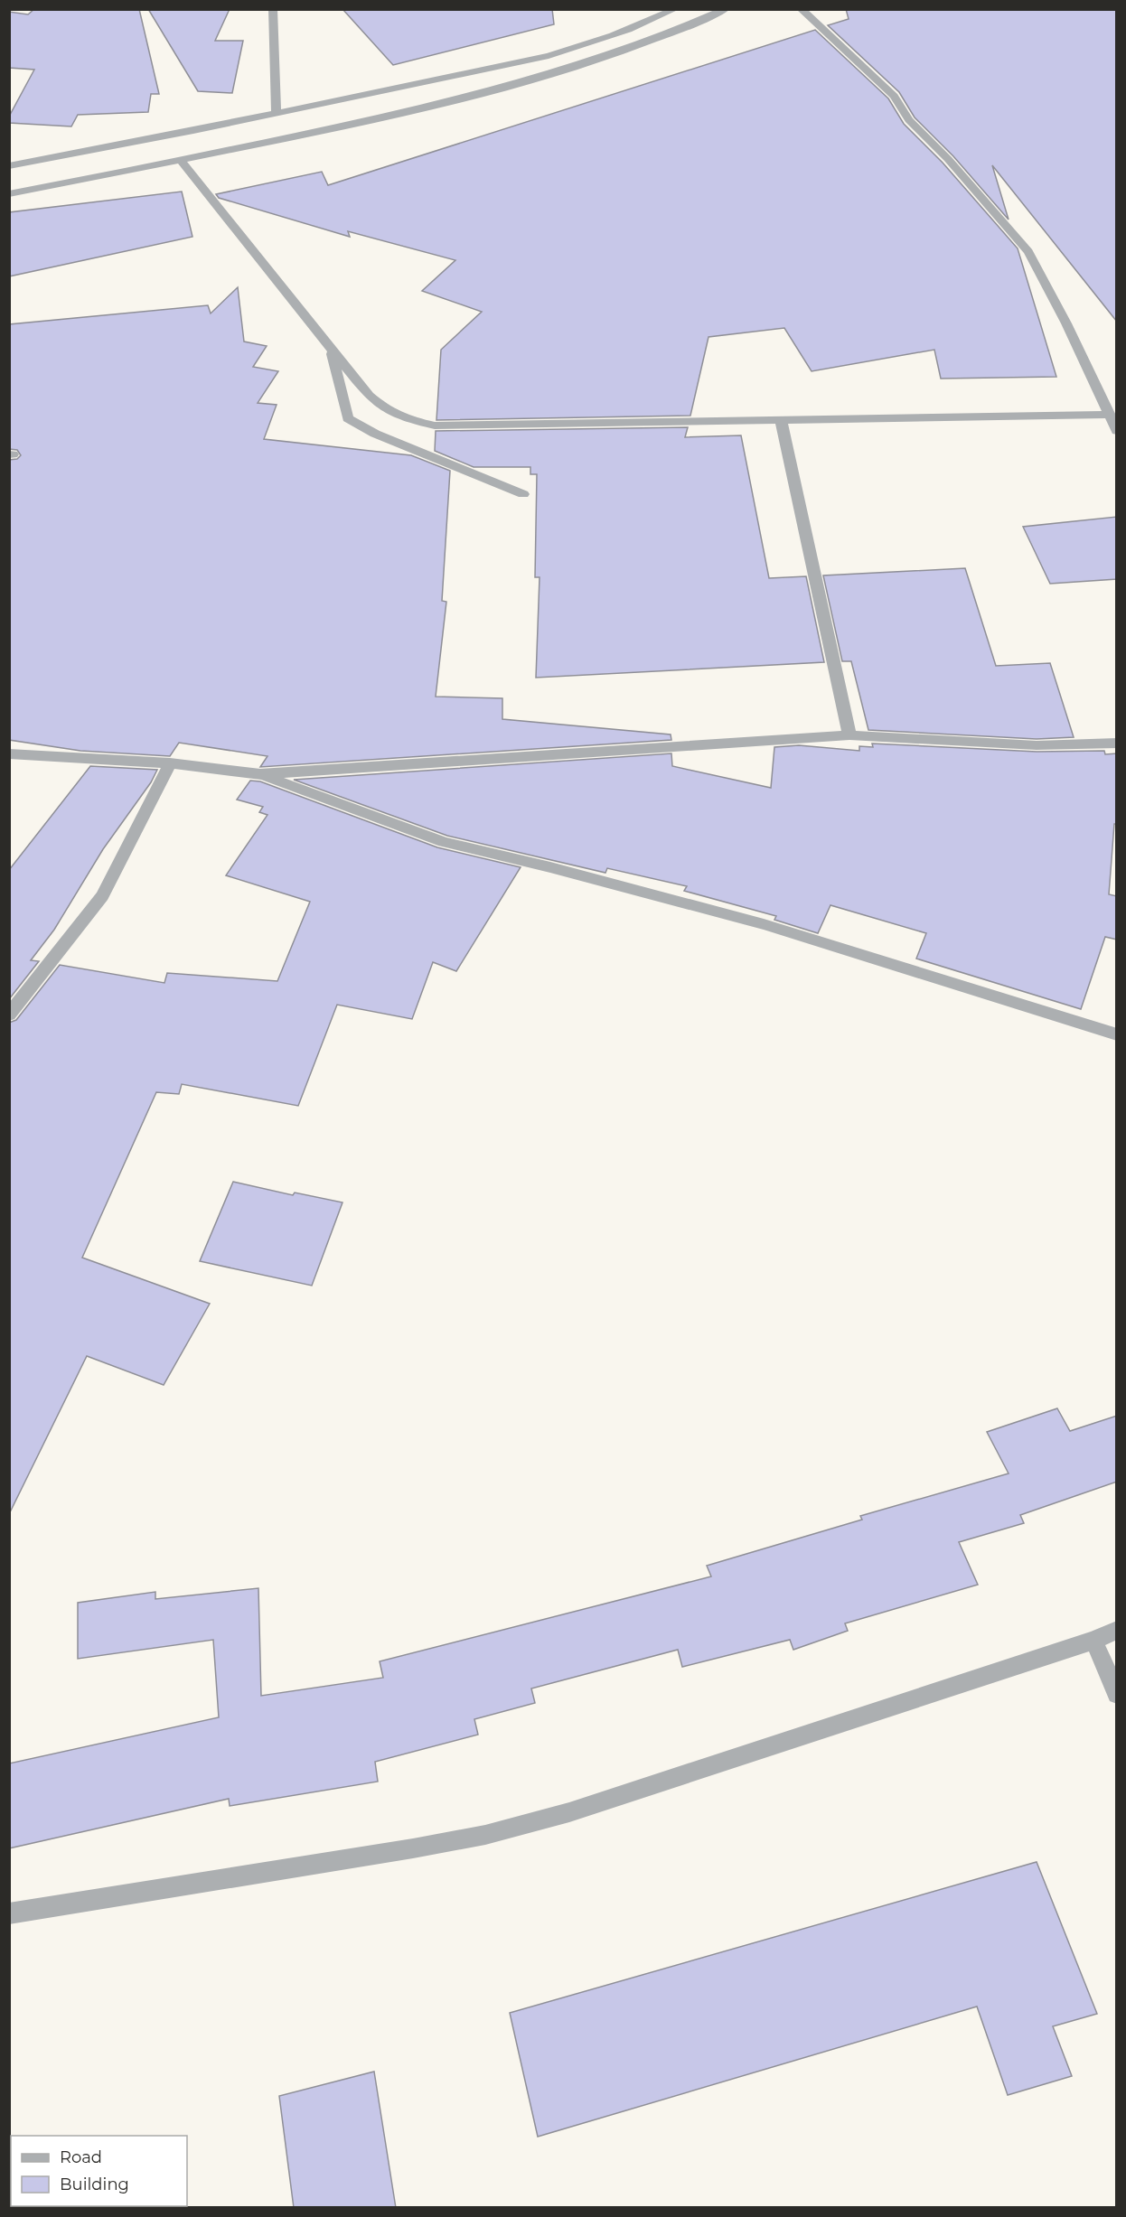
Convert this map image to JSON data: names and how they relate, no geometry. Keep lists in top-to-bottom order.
{
  "legend": ["Road", "Building"]
}
